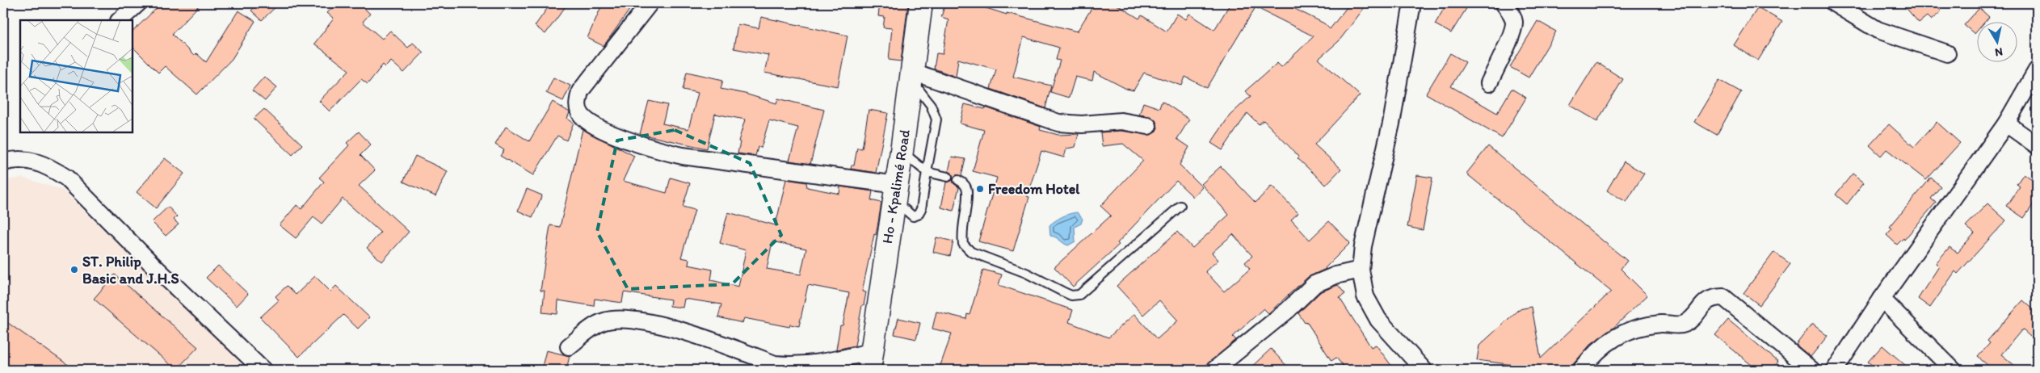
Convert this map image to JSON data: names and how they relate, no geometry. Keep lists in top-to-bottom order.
{
  "streets": {
    "main road": ["Ho - Kpalimé Road"]
  },
  "places": ["Freedom Hotel", "ST. Philip Basic and J.H.S"],
  "north": "bottom"
}
